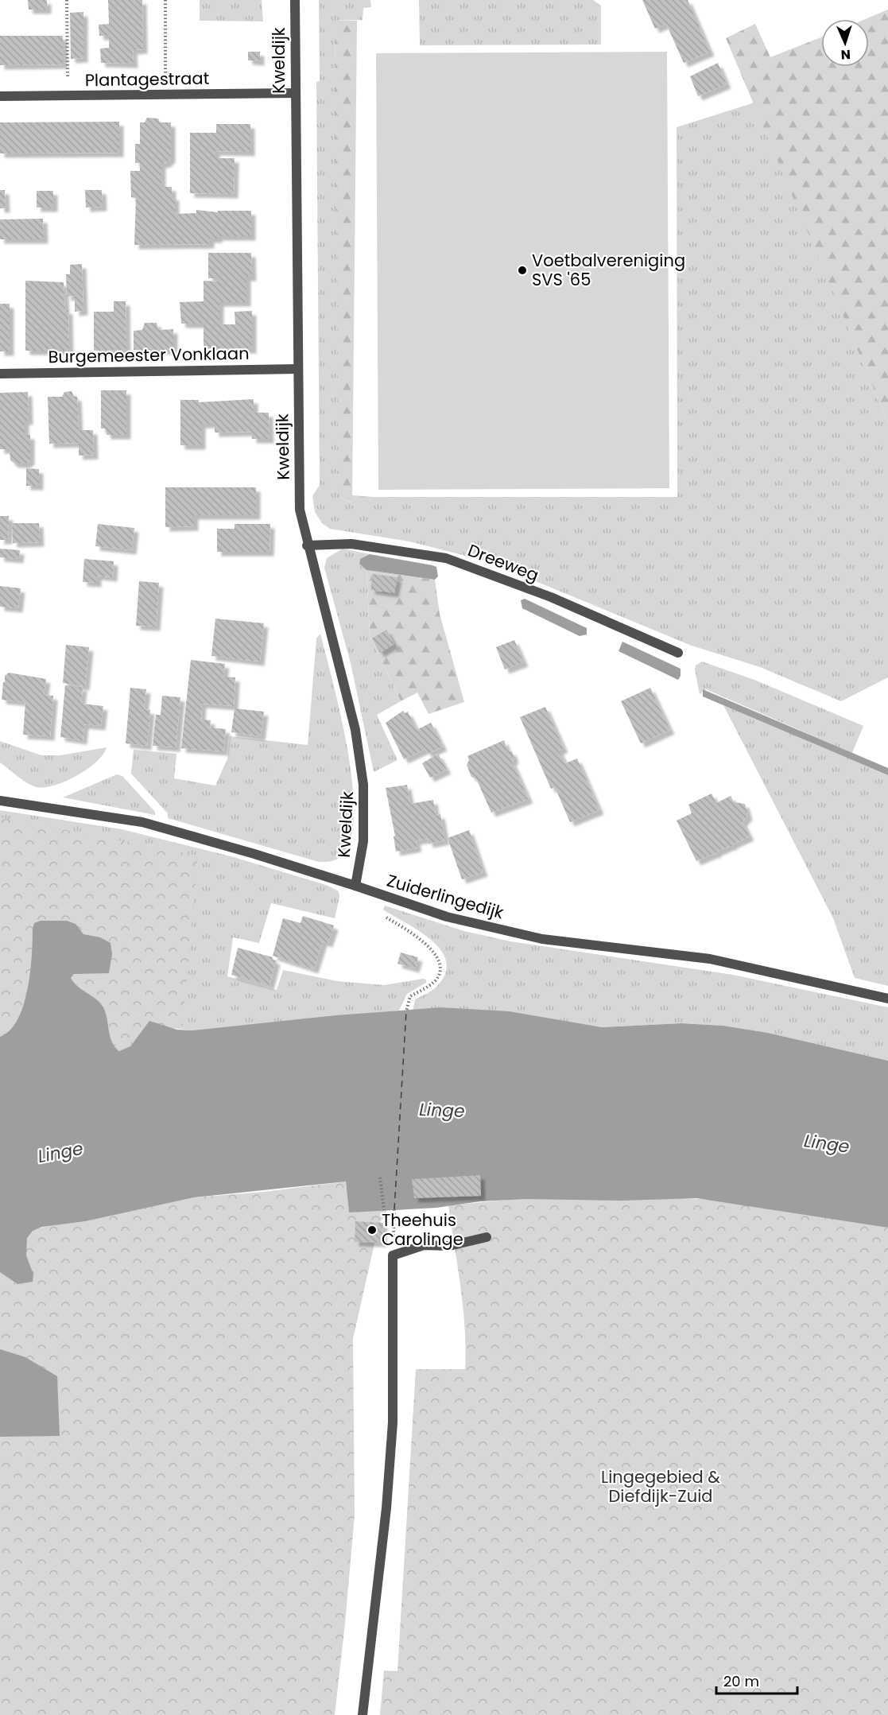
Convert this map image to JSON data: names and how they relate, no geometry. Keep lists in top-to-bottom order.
{
  "streets": {
    "street": [
      "Kweldijk",
      "Plantagestraat",
      "Burgemeester Vonklaan",
      "Dreeweg",
      "Zuiderlingedijk"
    ]
  },
  "crossings": [
    ["Kweldijk", "Plantagestraat"],
    ["Kweldijk", "Burgemeester Vonklaan"],
    ["Kweldijk", "Dreeweg"],
    ["Kweldijk", "Zuiderlingedijk"]
  ],
  "water": ["Linge"],
  "parks": ["Lingegebied & Diefdijk-Zuid"],
  "places": ["Voetbalvereniging SVS '65", "Theehuis Carolinge"],
  "scale_bar": "20 m",
  "north": "bottom"
}
